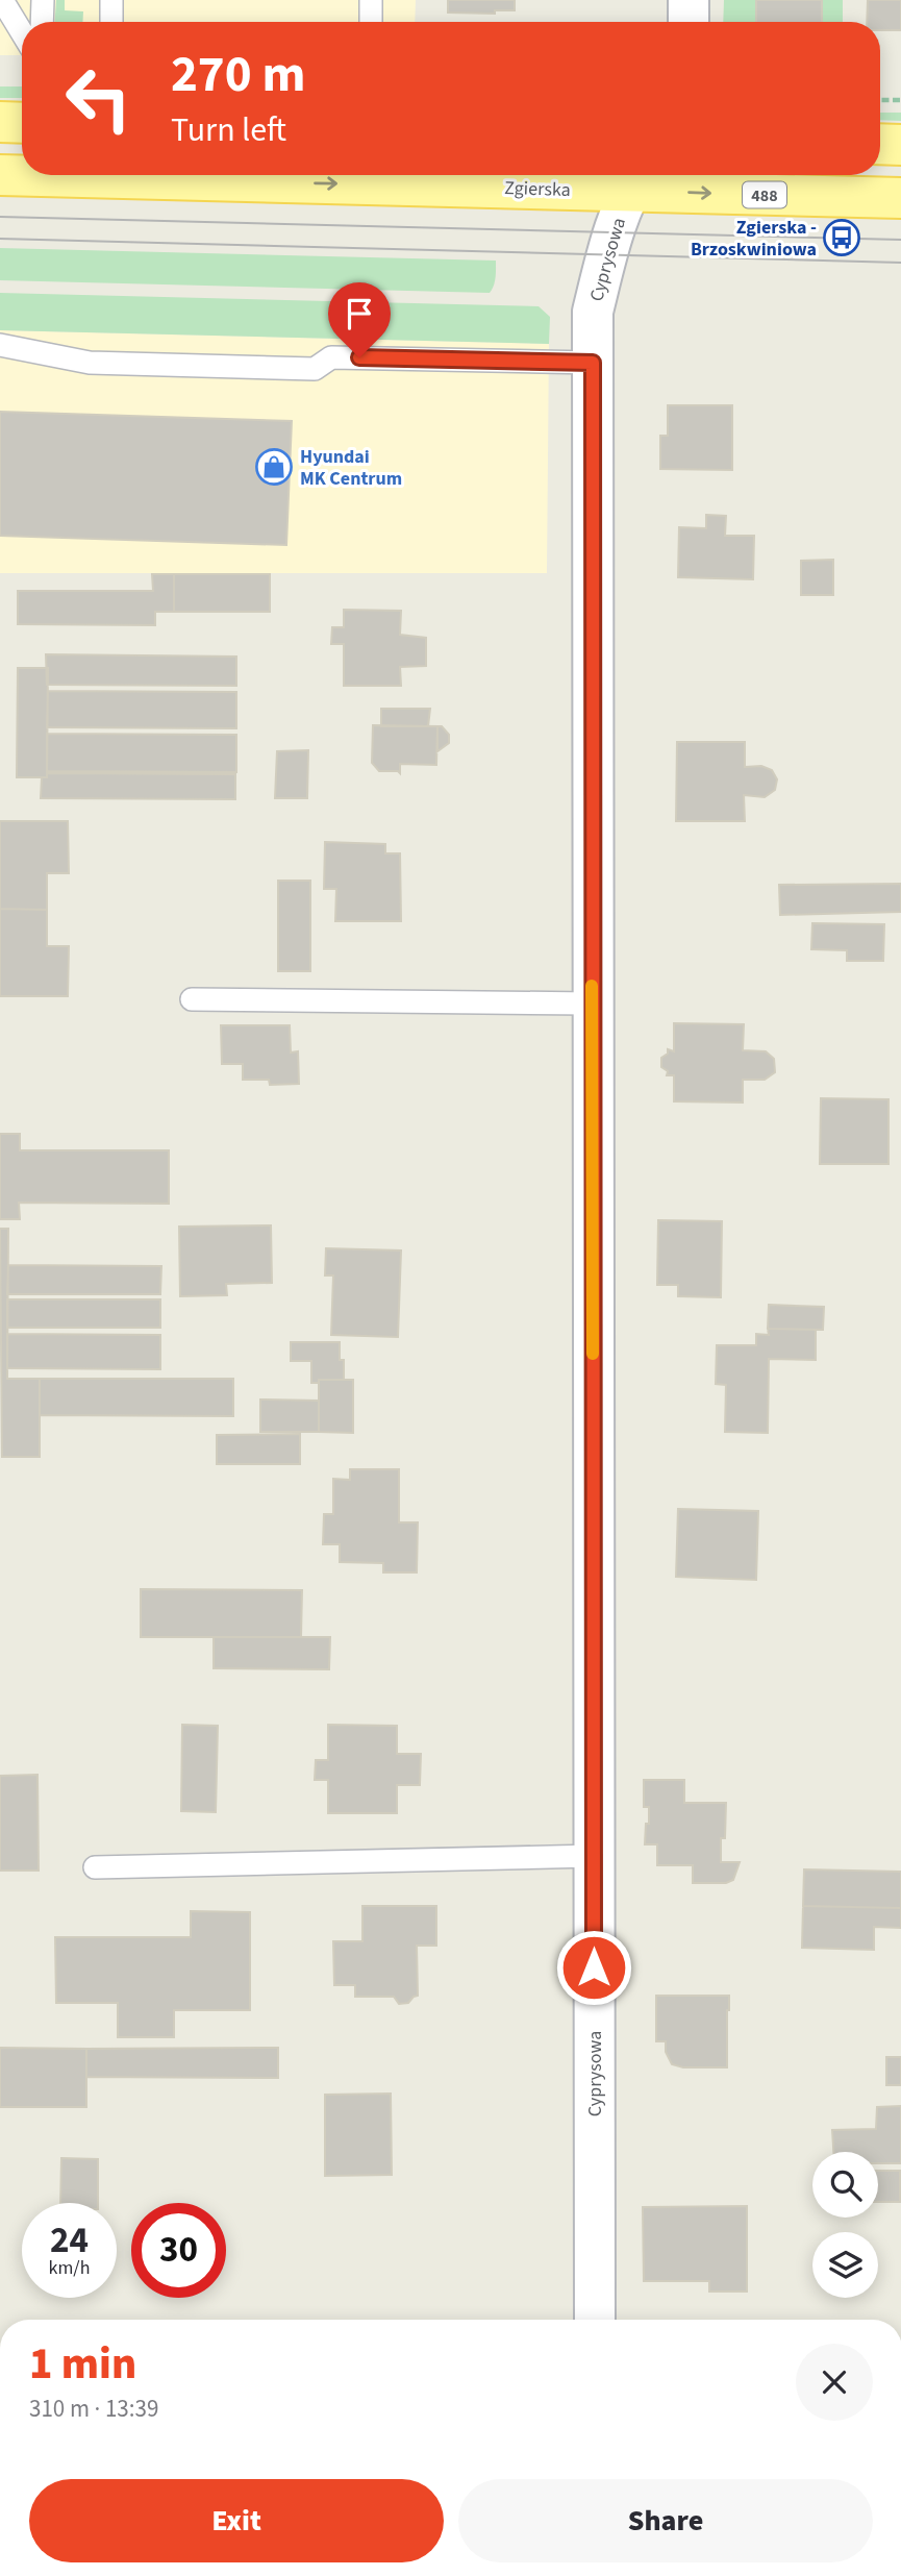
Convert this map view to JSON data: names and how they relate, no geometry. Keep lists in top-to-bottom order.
{
  "streets": {
    "main road": ["Zgierska", "488"],
    "street": ["Cyprysowa"]
  },
  "crossings": [
    ["Zgierska", "Cyprysowa"]
  ],
  "one_way": ["Zgierska"],
  "places": {
    "bus stop": ["Zgierska - Brzoskwiniowa"],
    "shop": ["Hyundai MK Centrum"]
  },
  "page": {
    "turn": ["270 m", "Turn left"],
    "speed": "24 km/h",
    "limit": "30",
    "heading": ["1 min", "310 m · 13:39"],
    "buttons": ["Exit", "Share"]
  }
}
